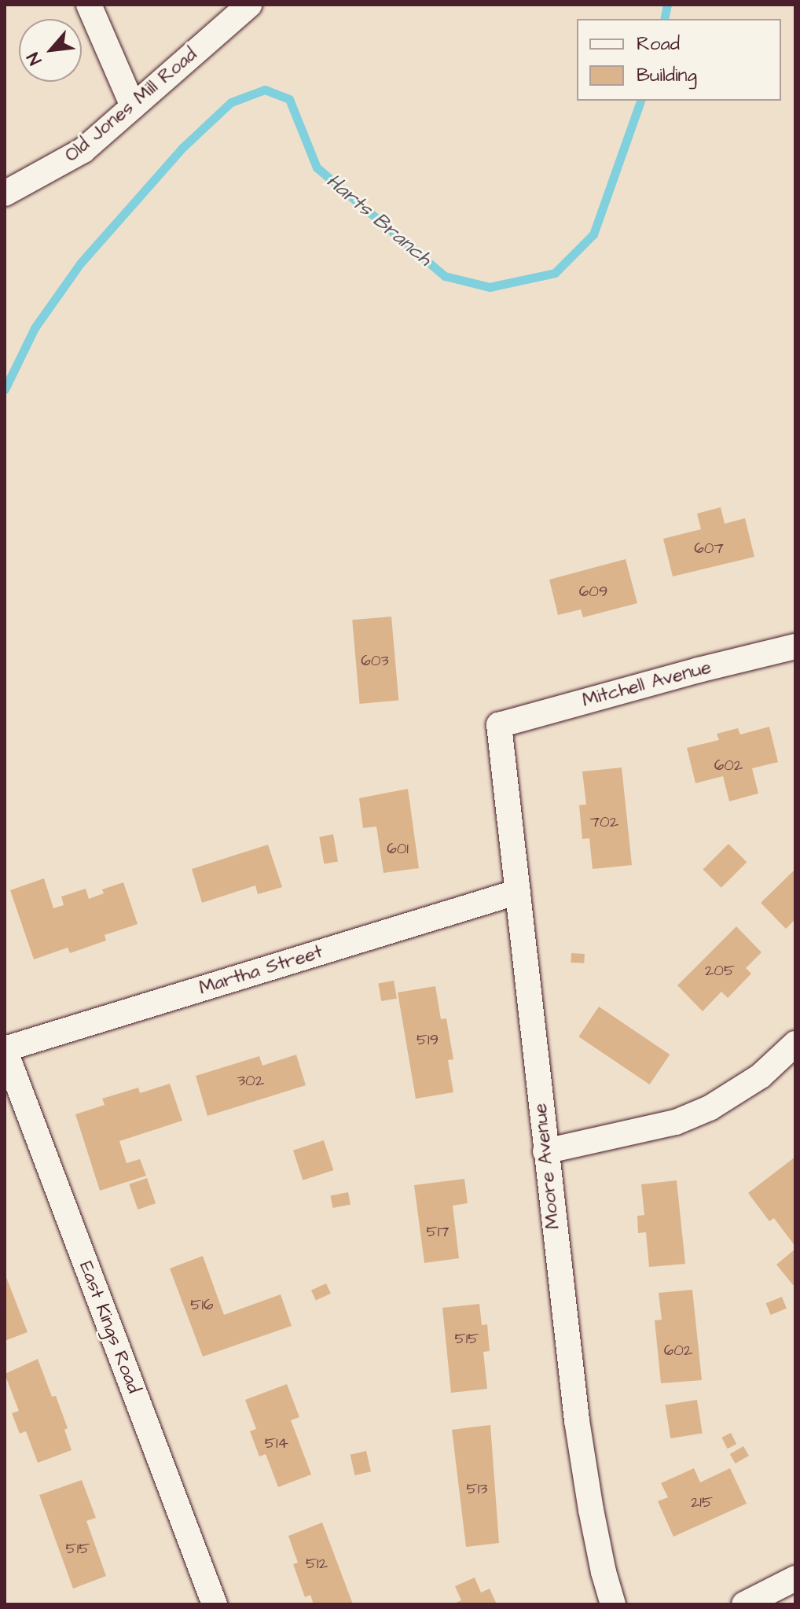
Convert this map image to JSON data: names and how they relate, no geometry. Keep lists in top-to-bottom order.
{
  "streets": {
    "street": [
      "Old Jones Mill Road",
      "Mitchell Avenue",
      "Martha Street",
      "Moore Avenue",
      "East Kings Road"
    ]
  },
  "crossings": [
    ["Mitchell Avenue", "Moore Avenue"],
    ["Martha Street", "Moore Avenue"],
    ["Martha Street", "East Kings Road"]
  ],
  "water": ["Harts Branch"],
  "house_numbers": [
    "607",
    "609",
    "603",
    "602",
    "702",
    "601",
    "205",
    "519",
    "302",
    "517",
    "516",
    "515",
    "602",
    "514",
    "513",
    "215",
    "515",
    "512"
  ],
  "legend": ["Road", "Building"],
  "north": "bottom left"
}
